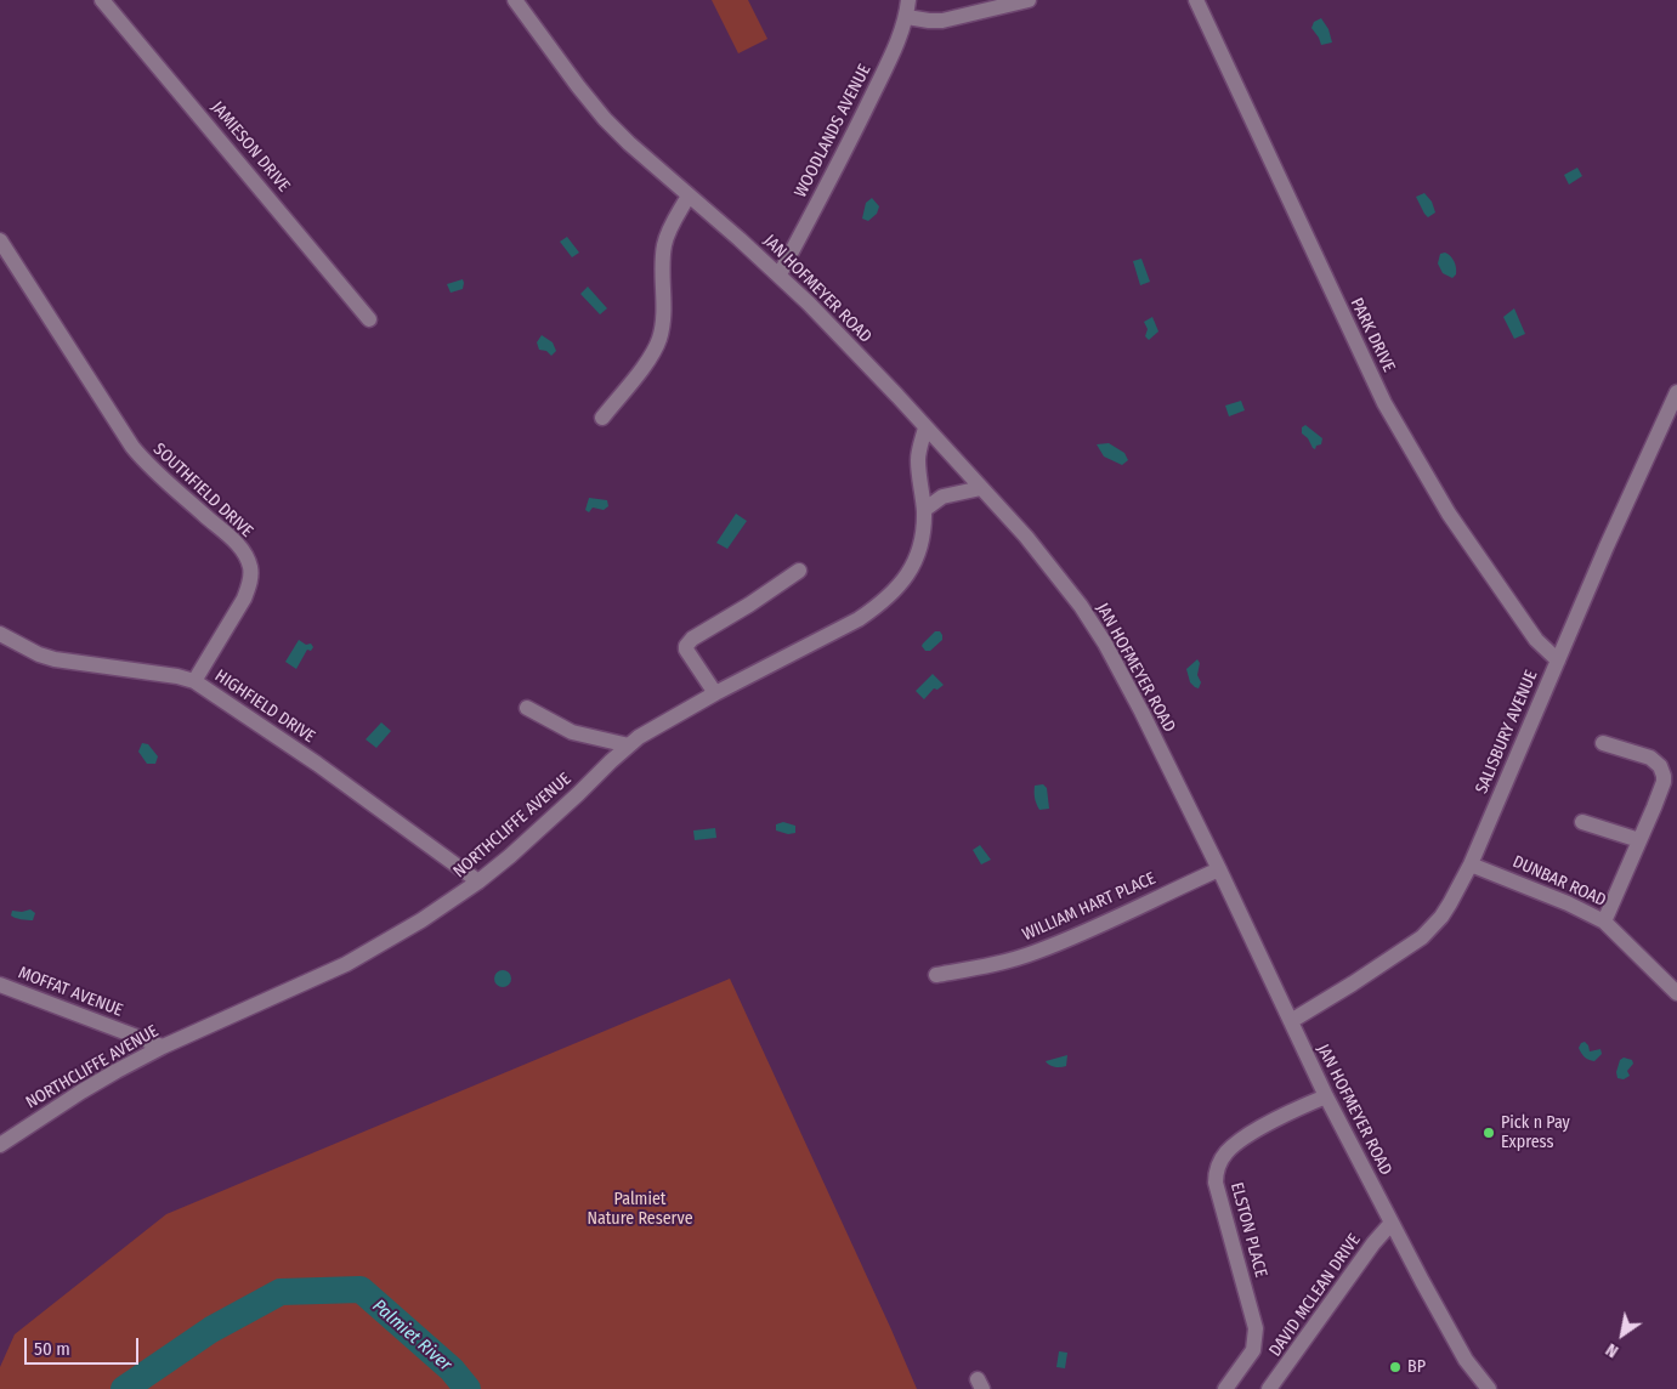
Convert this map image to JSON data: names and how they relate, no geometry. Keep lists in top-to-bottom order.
{
  "streets": {
    "street": [
      "WOODLANDS AVENUE",
      "JAMIESON DRIVE",
      "JAN HOFMEYER ROAD",
      "PARK DRIVE",
      "SOUTHFIELD DRIVE",
      "HIGHFIELD DRIVE",
      "SALISBURY AVENUE",
      "NORTHCLIFFE AVENUE",
      "DUNBAR ROAD",
      "WILLIAM HART PLACE",
      "MOFFAT AVENUE",
      "ELSTON PLACE",
      "DAVID MCLEAN DRIVE"
    ]
  },
  "crossings": [
    ["WOODLANDS AVENUE", "JAN HOFMEYER ROAD"],
    ["JAN HOFMEYER ROAD", "SALISBURY AVENUE"],
    ["JAN HOFMEYER ROAD", "NORTHCLIFFE AVENUE"],
    ["JAN HOFMEYER ROAD", "WILLIAM HART PLACE"],
    ["JAN HOFMEYER ROAD", "ELSTON PLACE"],
    ["JAN HOFMEYER ROAD", "DAVID MCLEAN DRIVE"],
    ["PARK DRIVE", "SALISBURY AVENUE"],
    ["SOUTHFIELD DRIVE", "HIGHFIELD DRIVE"],
    ["HIGHFIELD DRIVE", "NORTHCLIFFE AVENUE"],
    ["SALISBURY AVENUE", "DUNBAR ROAD"],
    ["NORTHCLIFFE AVENUE", "MOFFAT AVENUE"]
  ],
  "water": ["Palmiet River"],
  "parks": ["Palmiet Nature Reserve"],
  "places": ["Pick n Pay Express", "BP"],
  "scale_bar": "50 m",
  "north": "bottom left"
}
